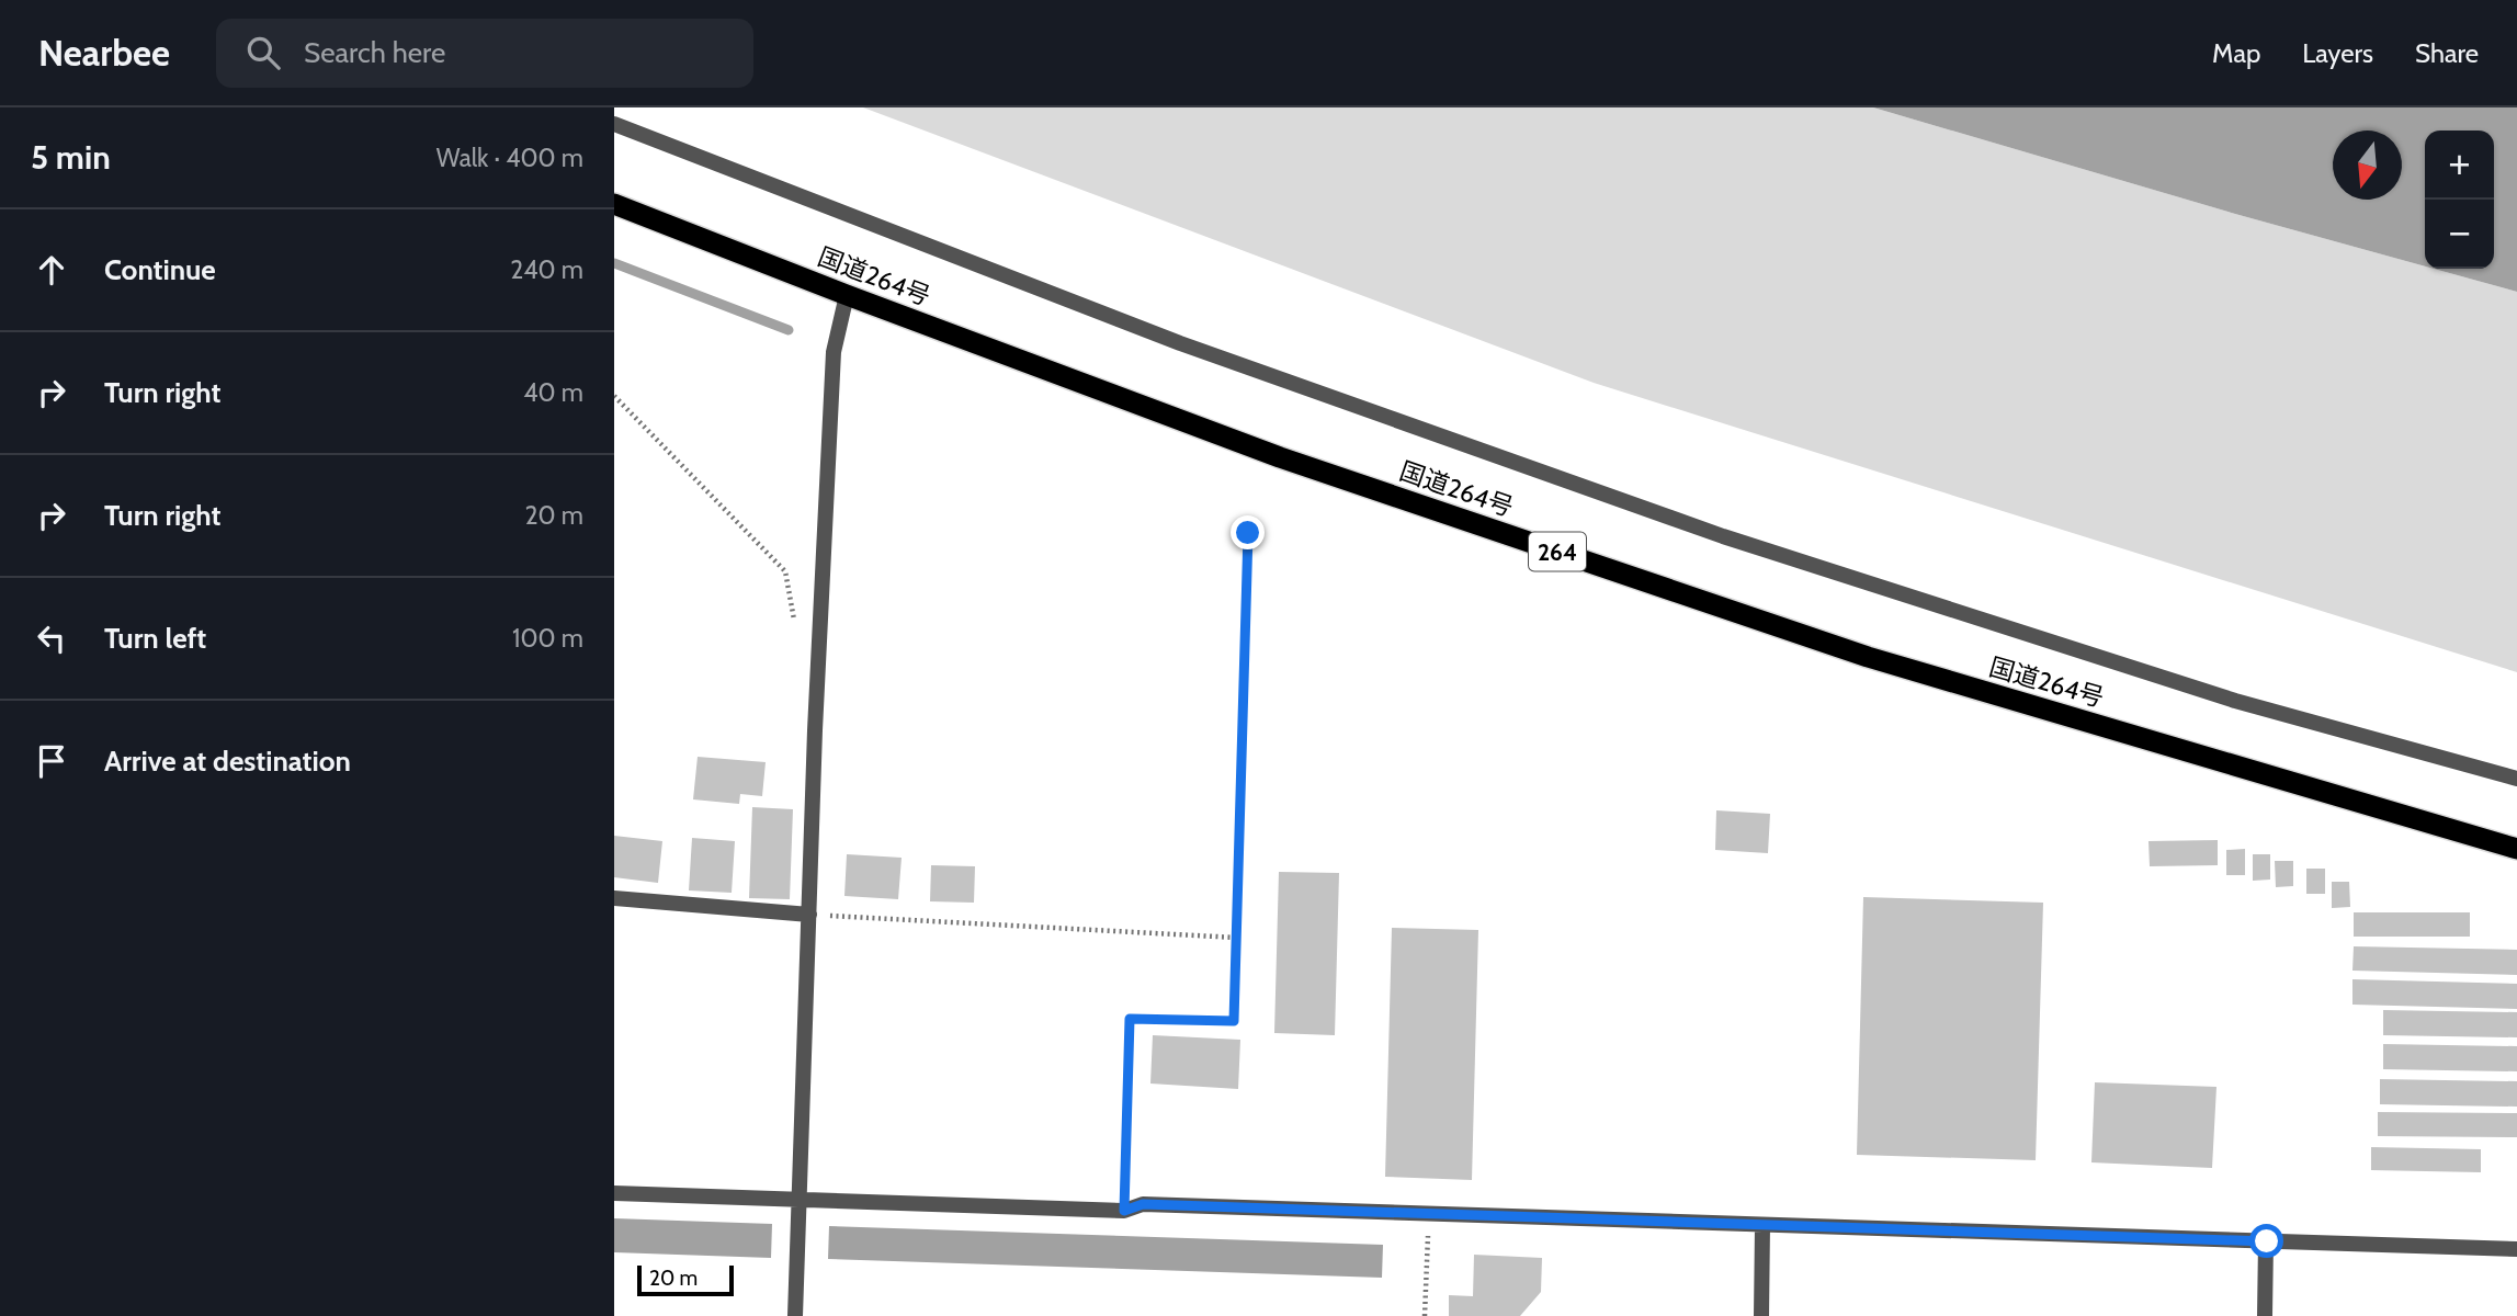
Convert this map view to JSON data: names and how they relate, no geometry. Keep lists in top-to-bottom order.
{
  "streets": {
    "highway": ["国道264号", "264"]
  },
  "scale_bar": "20 m",
  "north": "bottom",
  "page": {
    "header": "Nearbee",
    "search": "Search here",
    "nav": ["Map", "Layers", "Share"],
    "heading": ["5 min", "Walk · 400 m"],
    "map_buttons": ["+", "−"],
    "list": [
      ["Continue", "240 m"],
      ["Turn right", "40 m"],
      ["Turn right", "20 m"],
      ["Turn left", "100 m"],
      "Arrive at destination"
    ],
    "scale": "20 m"
  }
}
